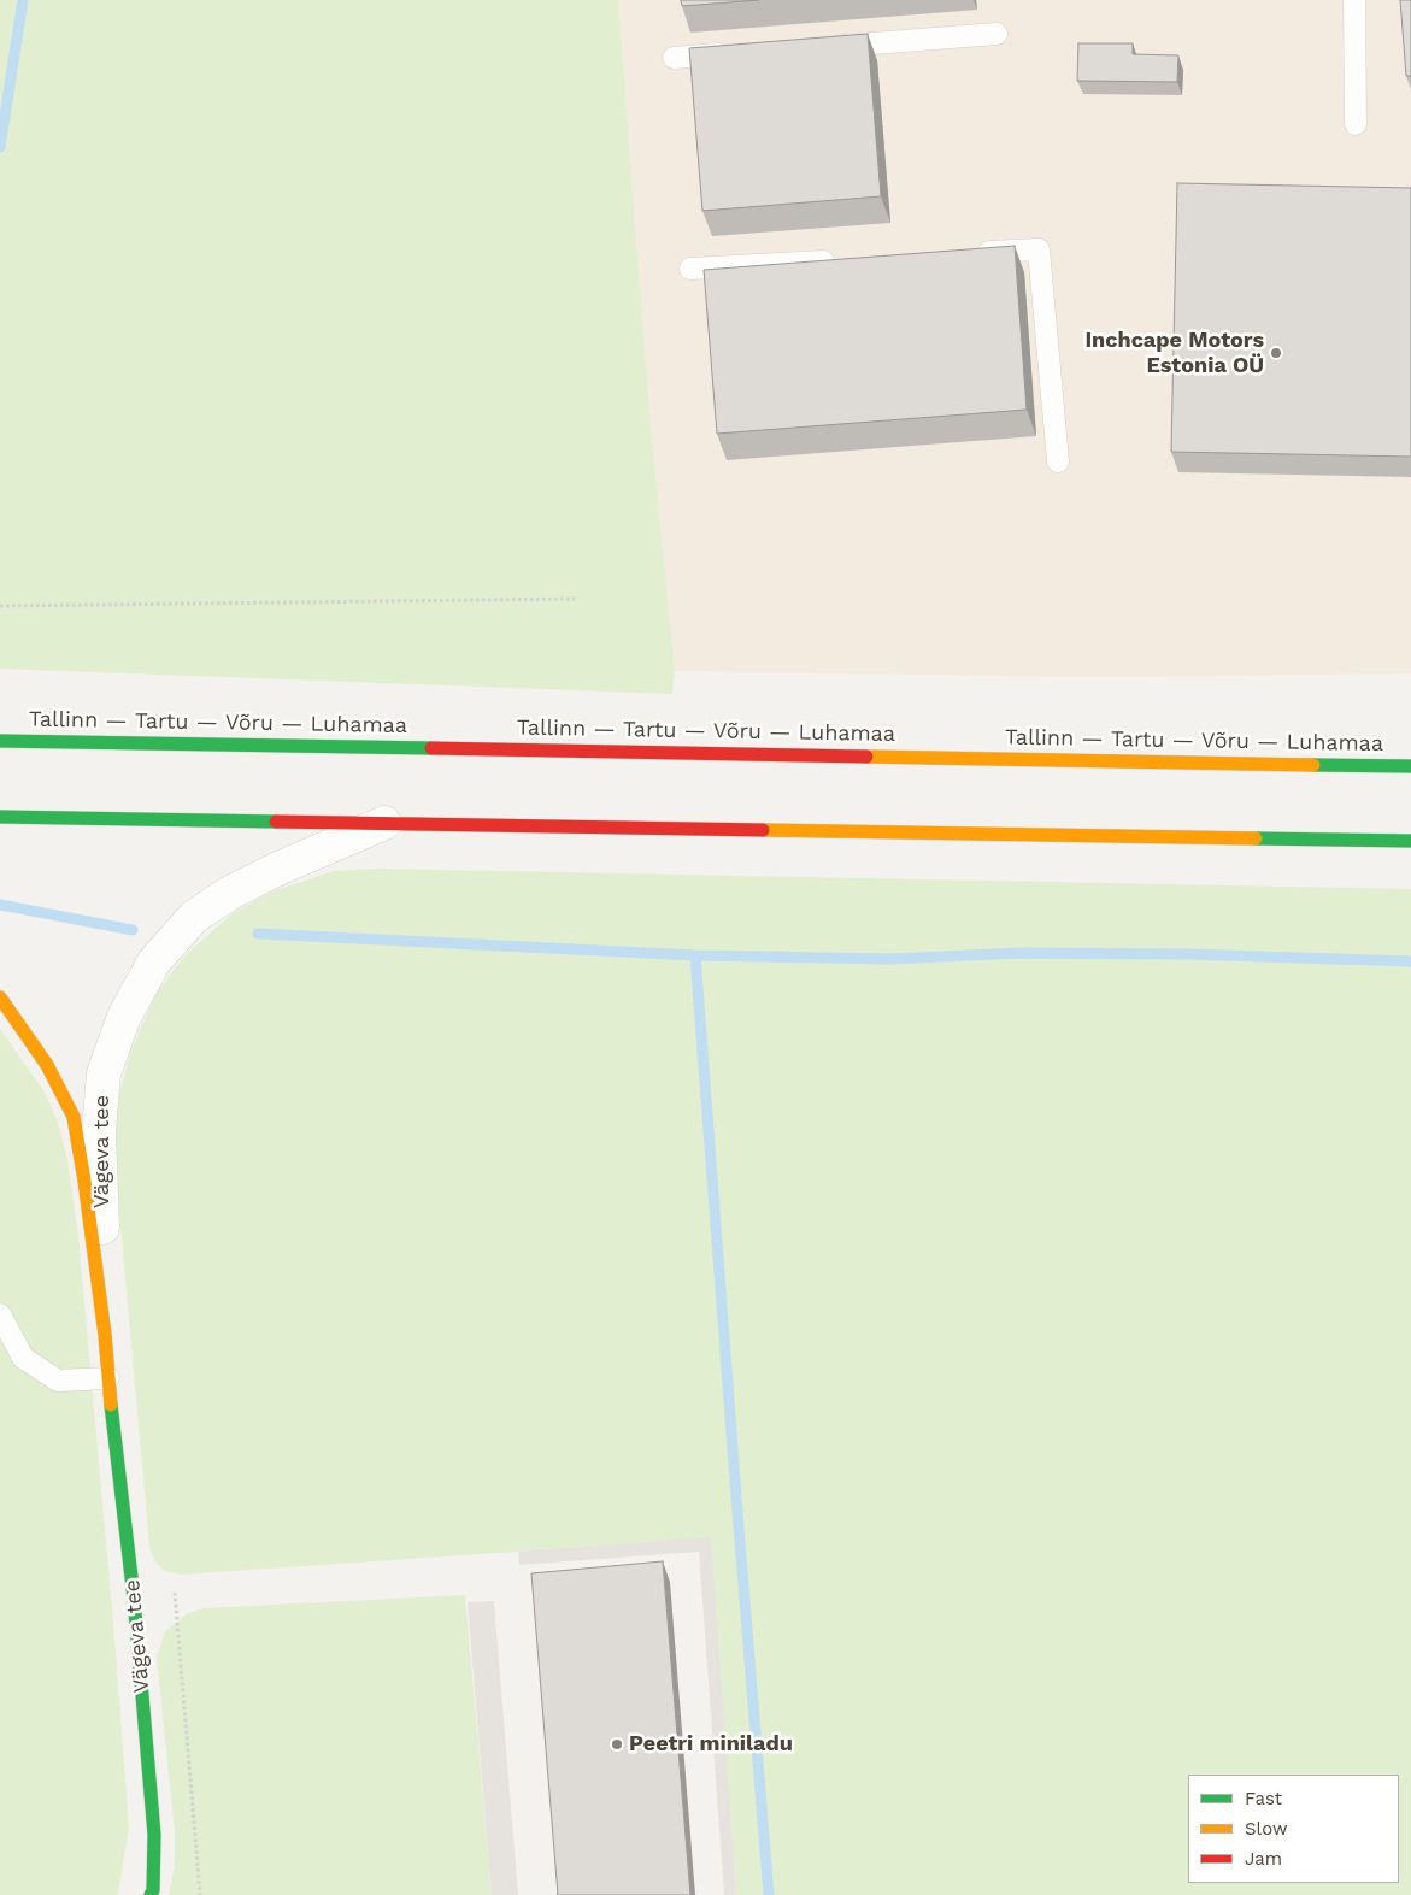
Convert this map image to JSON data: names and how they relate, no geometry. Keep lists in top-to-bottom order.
{
  "streets": {
    "main road": ["Tallinn — Tartu — Võru — Luhamaa", "Vägeva tee"]
  },
  "places": ["Inchcape Motors Estonia OÜ", "Peetri miniladu"],
  "legend": ["Fast", "Slow", "Jam"]
}
